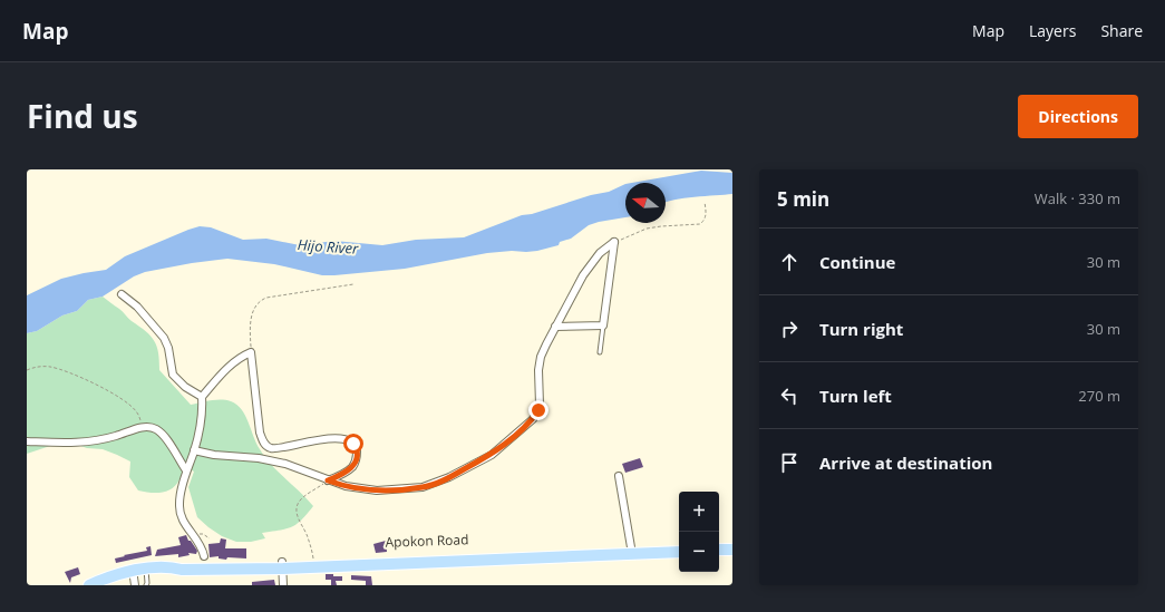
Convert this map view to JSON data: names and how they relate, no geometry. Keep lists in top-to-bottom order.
{
  "streets": {
    "highway": ["Apokon Road"]
  },
  "water": ["Hijo River"],
  "north": "left",
  "page": {
    "header": "Map",
    "nav": ["Map", "Layers", "Share"],
    "title": "Find us",
    "buttons": "Directions",
    "heading": ["5 min", "Walk · 330 m"],
    "list": [
      ["Continue", "30 m"],
      ["Turn right", "30 m"],
      ["Turn left", "270 m"],
      "Arrive at destination"
    ],
    "map_buttons": ["+", "−"]
  }
}
